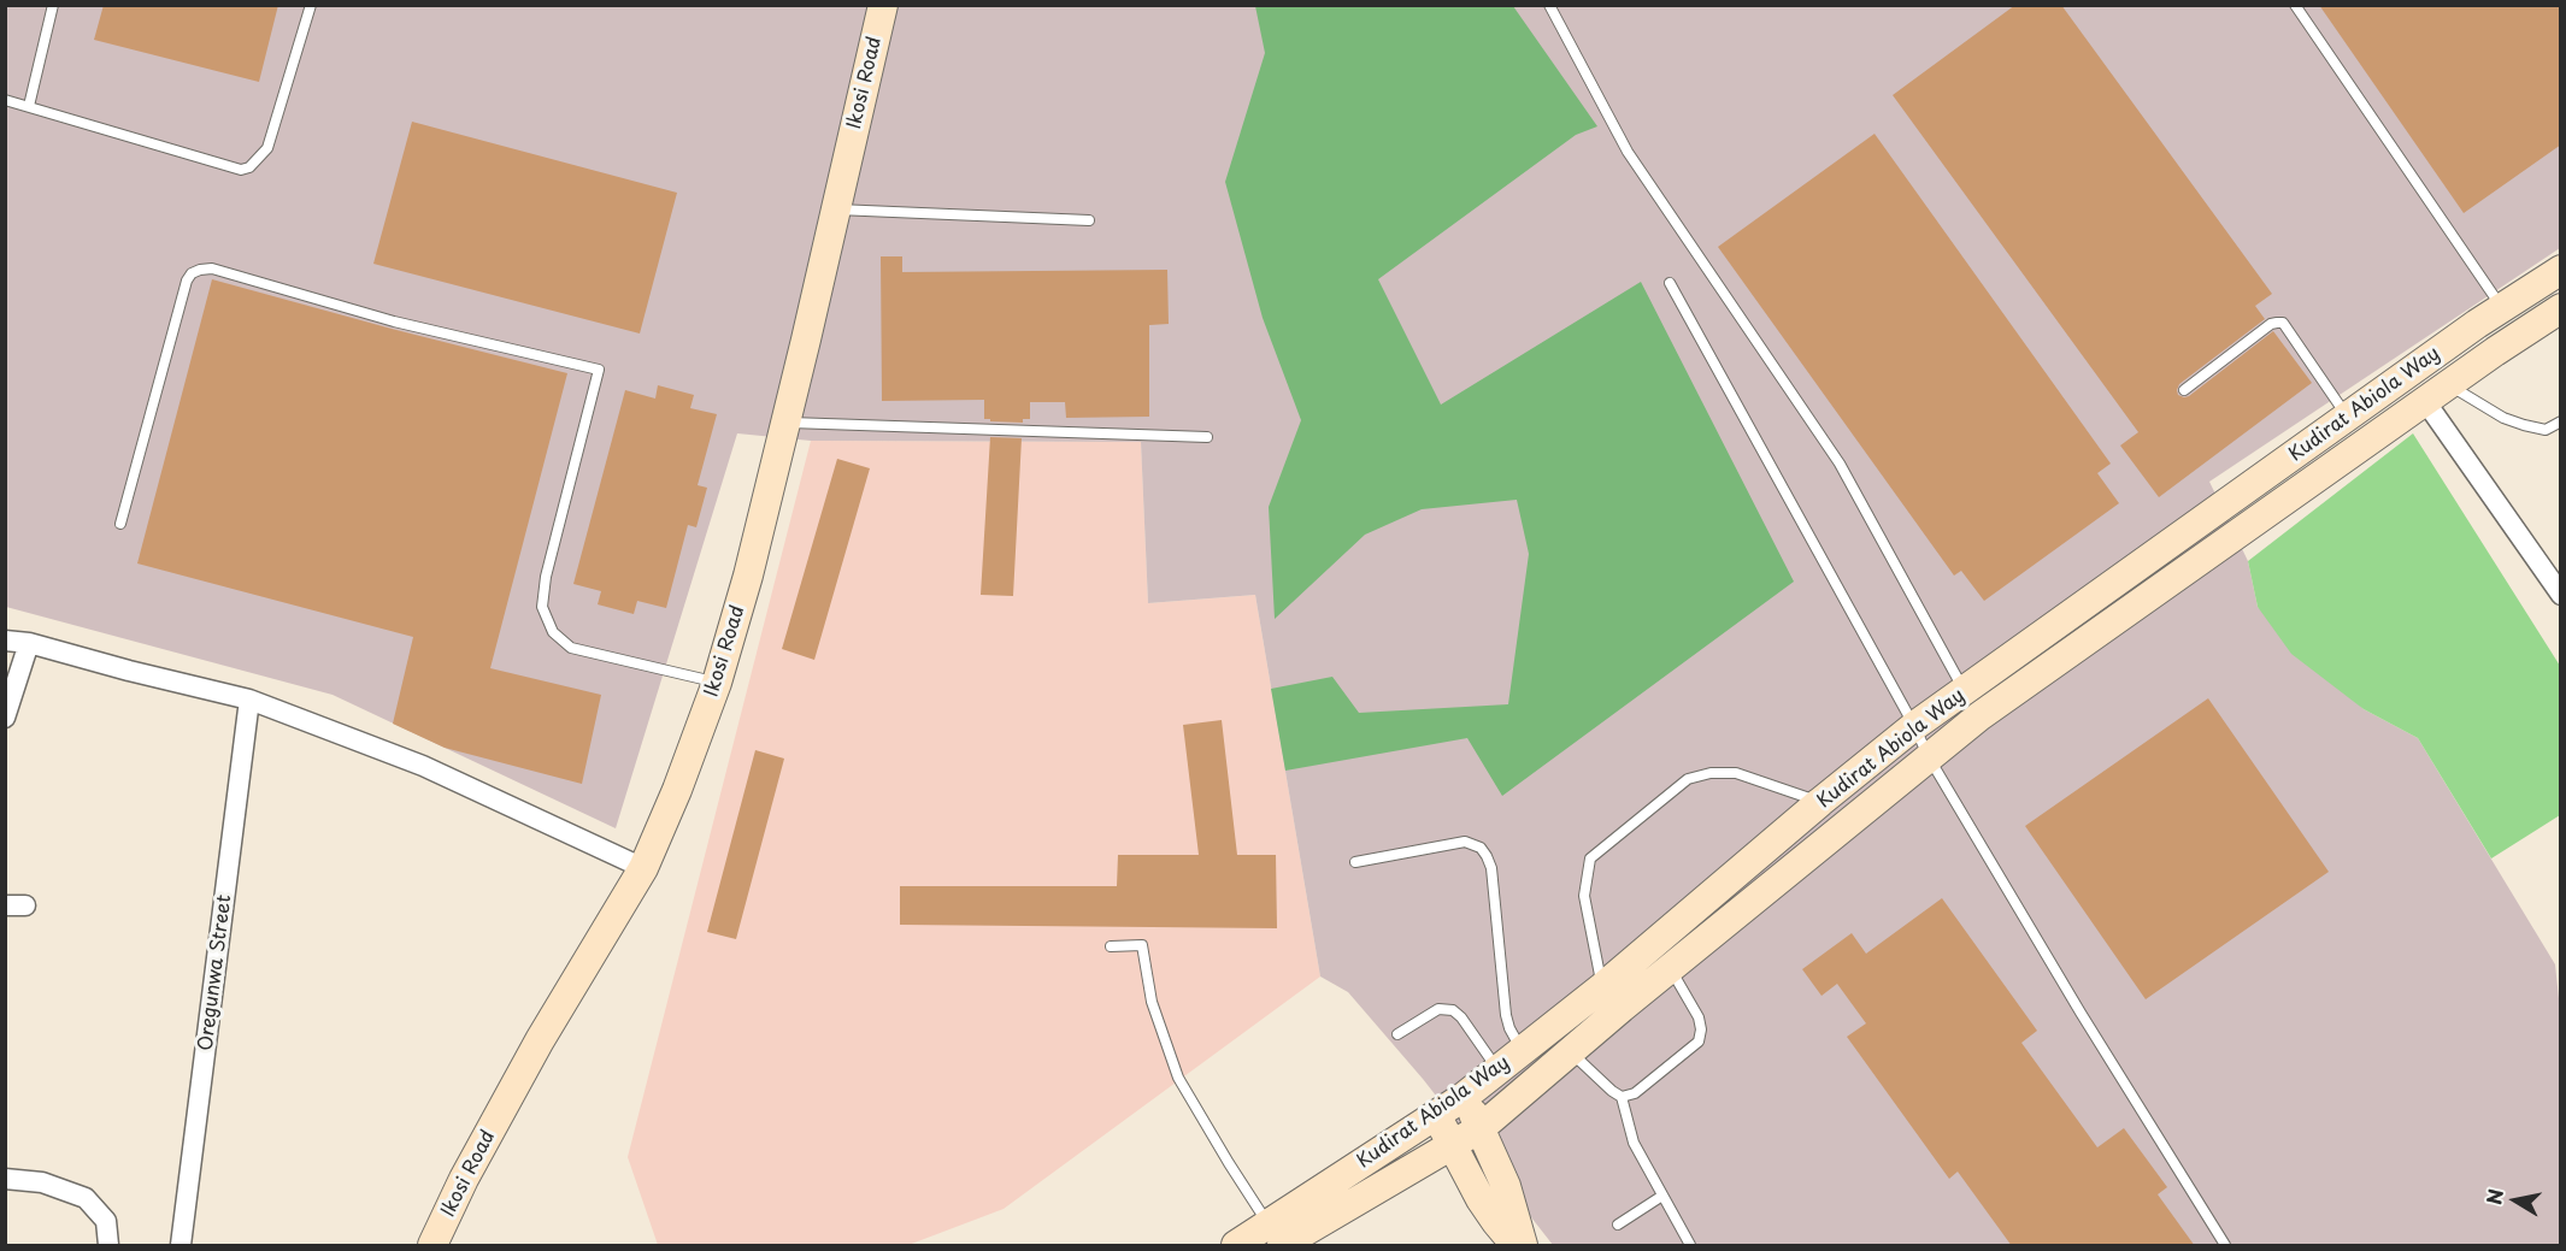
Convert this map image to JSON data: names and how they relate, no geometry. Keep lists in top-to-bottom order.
{
  "streets": {
    "main road": ["Ikosi Road", "Kudirat Abiola Way"],
    "street": ["Oregunwa Street"]
  },
  "north": "left"
}
